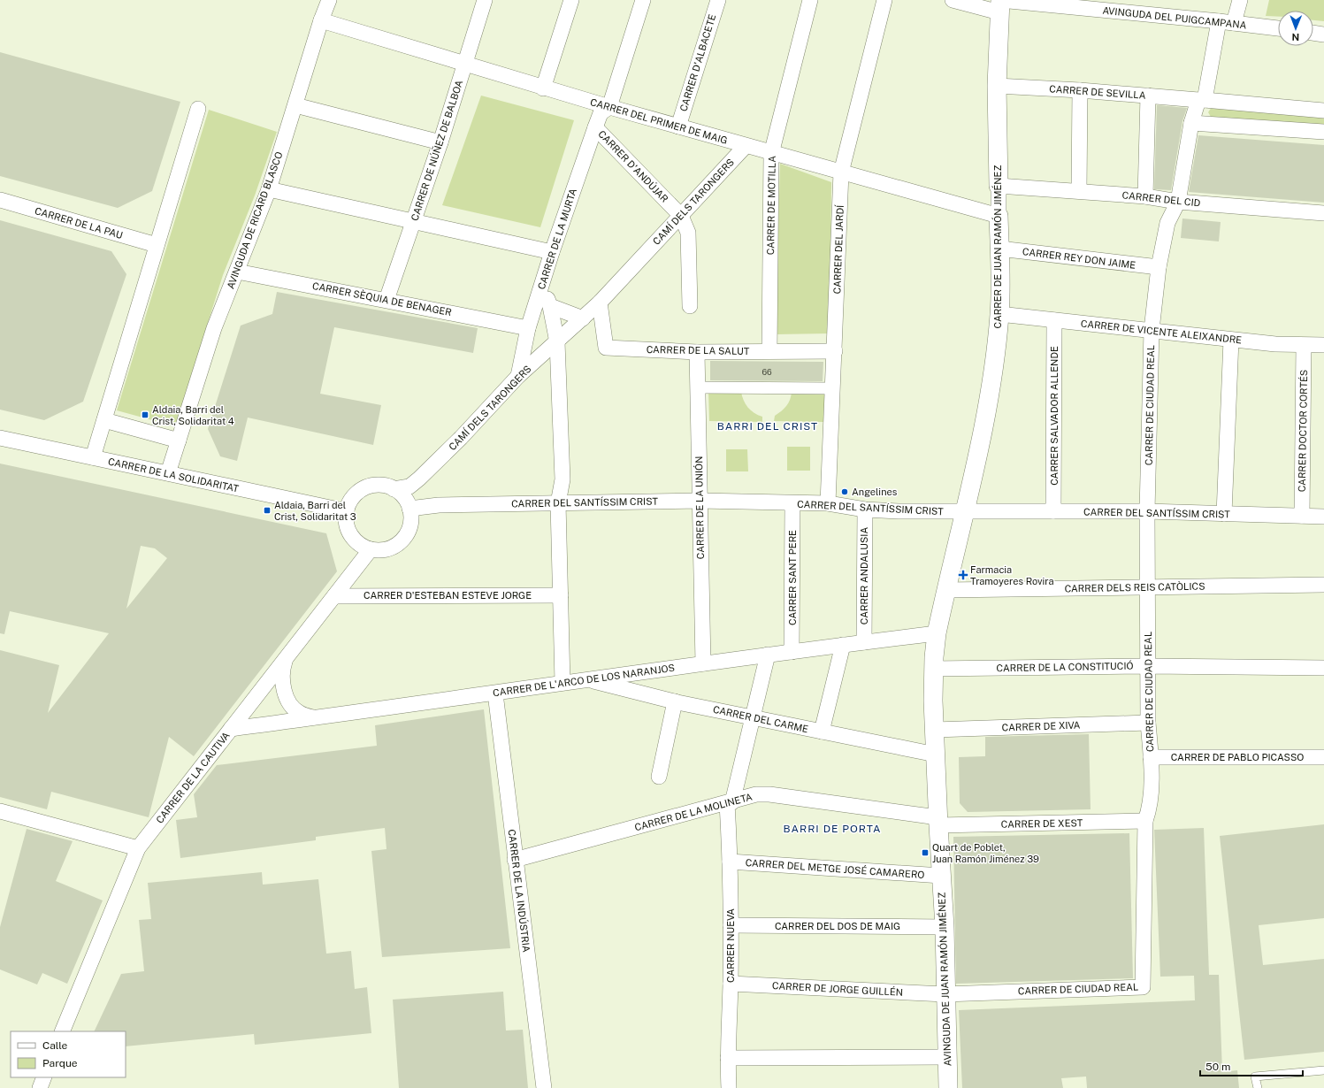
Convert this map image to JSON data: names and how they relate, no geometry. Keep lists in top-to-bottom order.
{
  "streets": {
    "street": [
      "AVINGUDA DEL PUIGCAMPANA",
      "CARRER D'ALBACETE",
      "CARRER DE SEVILLA",
      "CARRER DEL PRIMER DE MAIG",
      "CARRER DE NÚÑEZ DE BALBOA",
      "CARRER D'ANDÚJAR",
      "CARRER DEL CID",
      "CAMÍ DELS TARONGERS",
      "CARRER DE MOTILLA",
      "AVINGUDA DE RICARD BLASCO",
      "CARRER DE LA PAU",
      "CARRER DE LA MURTA",
      "CARRER DE JUAN RAMÓN JIMÉNEZ",
      "CARRER DEL JARDÍ",
      "CARRER REY DON JAIME",
      "CARRER SÈQUIA DE BENAGER",
      "CARRER DE VICENTE ALEIXANDRE",
      "CARRER DE LA SALUT",
      "CARRER DE CIUDAD REAL",
      "CARRER SALVADOR ALLENDE",
      "CARRER DOCTOR CORTÉS",
      "CARRER DE LA SOLIDARITAT",
      "CARRER DEL SANTÍSSIM CRIST",
      "CARRER DE LA UNIÓN",
      "CARRER ANDALUSIA",
      "CARRER SANT PERE",
      "CARRER DELS REIS CATÒLICS",
      "CARRER D'ESTEBAN ESTEVE JORGE",
      "CARRER DE LA CONSTITUCIÓ",
      "CARRER DE L'ARCO DE LOS NARANJOS",
      "CARRER DEL CARME",
      "CARRER DE XIVA",
      "CARRER DE PABLO PICASSO",
      "CARRER DE LA CAUTIVA",
      "CARRER DE LA MOLINETA",
      "CARRER DE XEST",
      "CARRER DEL METGE JOSÉ CAMARERO",
      "CARRER DE LA INDÚSTRIA",
      "CARRER DEL DOS DE MAIG",
      "CARRER NUEVA",
      "AVINGUDA DE JUAN RAMÓN JIMÉNEZ",
      "CARRER DE JORGE GUILLÉN"
    ]
  },
  "crossings": [
    ["AVINGUDA DEL PUIGCAMPANA", "CARRER DE JUAN RAMÓN JIMÉNEZ"],
    ["AVINGUDA DEL PUIGCAMPANA", "CARRER DE CIUDAD REAL"],
    ["CARRER D'ALBACETE", "CARRER DEL PRIMER DE MAIG"],
    ["CARRER DE SEVILLA", "CARRER DE JUAN RAMÓN JIMÉNEZ"],
    ["CARRER DE SEVILLA", "CARRER DE CIUDAD REAL"],
    ["CARRER DEL PRIMER DE MAIG", "CARRER DE NÚÑEZ DE BALBOA"],
    ["CARRER DEL PRIMER DE MAIG", "CAMÍ DELS TARONGERS"],
    ["CARRER DEL PRIMER DE MAIG", "CARRER DE MOTILLA"],
    ["CARRER DEL PRIMER DE MAIG", "AVINGUDA DE RICARD BLASCO"],
    ["CARRER DEL PRIMER DE MAIG", "CARRER DE LA MURTA"],
    ["CARRER DEL PRIMER DE MAIG", "CARRER DE JUAN RAMÓN JIMÉNEZ"],
    ["CARRER DEL PRIMER DE MAIG", "CARRER DEL JARDÍ"],
    ["CARRER DE NÚÑEZ DE BALBOA", "CARRER SÈQUIA DE BENAGER"],
    ["CARRER D'ANDÚJAR", "CAMÍ DELS TARONGERS"],
    ["CARRER D'ANDÚJAR", "CARRER DE LA MURTA"],
    ["CARRER DEL CID", "CARRER DE JUAN RAMÓN JIMÉNEZ"],
    ["CARRER DEL CID", "CARRER DE CIUDAD REAL"],
    ["CAMÍ DELS TARONGERS", "CARRER DE LA MURTA"],
    ["CAMÍ DELS TARONGERS", "CARRER DE LA SALUT"],
    ["CAMÍ DELS TARONGERS", "CARRER DE LA SOLIDARITAT"],
    ["CAMÍ DELS TARONGERS", "CARRER DEL SANTÍSSIM CRIST"],
    ["CAMÍ DELS TARONGERS", "CARRER DE LA CAUTIVA"],
    ["CARRER DE MOTILLA", "CARRER DE LA SALUT"],
    ["AVINGUDA DE RICARD BLASCO", "CARRER SÈQUIA DE BENAGER"],
    ["AVINGUDA DE RICARD BLASCO", "CARRER DE LA SOLIDARITAT"],
    ["CARRER DE LA MURTA", "CARRER SÈQUIA DE BENAGER"],
    ["CARRER DE JUAN RAMÓN JIMÉNEZ", "CARRER REY DON JAIME"],
    ["CARRER DE JUAN RAMÓN JIMÉNEZ", "CARRER DE VICENTE ALEIXANDRE"],
    ["CARRER DE JUAN RAMÓN JIMÉNEZ", "CARRER DEL SANTÍSSIM CRIST"],
    ["CARRER DE JUAN RAMÓN JIMÉNEZ", "AVINGUDA DE JUAN RAMÓN JIMÉNEZ"],
    ["CARRER DEL JARDÍ", "CARRER DE LA SALUT"],
    ["CARRER DEL JARDÍ", "CARRER DEL SANTÍSSIM CRIST"],
    ["CARRER REY DON JAIME", "CARRER DE CIUDAD REAL"],
    ["CARRER DE VICENTE ALEIXANDRE", "CARRER DE CIUDAD REAL"],
    ["CARRER DE VICENTE ALEIXANDRE", "CARRER SALVADOR ALLENDE"],
    ["CARRER DE VICENTE ALEIXANDRE", "CARRER DOCTOR CORTÉS"],
    ["CARRER DE LA SALUT", "CARRER DE LA UNIÓN"],
    ["CARRER DE CIUDAD REAL", "CARRER DEL SANTÍSSIM CRIST"],
    ["CARRER DE CIUDAD REAL", "CARRER DELS REIS CATÒLICS"],
    ["CARRER DE CIUDAD REAL", "CARRER DE LA CONSTITUCIÓ"],
    ["CARRER DE CIUDAD REAL", "CARRER DE XIVA"],
    ["CARRER DE CIUDAD REAL", "CARRER DE PABLO PICASSO"],
    ["CARRER DE CIUDAD REAL", "CARRER DE XEST"],
    ["CARRER DE CIUDAD REAL", "AVINGUDA DE JUAN RAMÓN JIMÉNEZ"],
    ["CARRER DE CIUDAD REAL", "CARRER DE JORGE GUILLÉN"],
    ["CARRER SALVADOR ALLENDE", "CARRER DEL SANTÍSSIM CRIST"],
    ["CARRER DOCTOR CORTÉS", "CARRER DEL SANTÍSSIM CRIST"],
    ["CARRER DE LA SOLIDARITAT", "CARRER DEL SANTÍSSIM CRIST"],
    ["CARRER DE LA SOLIDARITAT", "CARRER DE LA CAUTIVA"],
    ["CARRER DEL SANTÍSSIM CRIST", "CARRER DE LA UNIÓN"],
    ["CARRER DEL SANTÍSSIM CRIST", "CARRER ANDALUSIA"],
    ["CARRER DEL SANTÍSSIM CRIST", "CARRER SANT PERE"],
    ["CARRER DEL SANTÍSSIM CRIST", "CARRER DE LA CAUTIVA"],
    ["CARRER DEL SANTÍSSIM CRIST", "AVINGUDA DE JUAN RAMÓN JIMÉNEZ"],
    ["CARRER DE LA UNIÓN", "CARRER DE L'ARCO DE LOS NARANJOS"],
    ["CARRER ANDALUSIA", "CARRER DE L'ARCO DE LOS NARANJOS"],
    ["CARRER SANT PERE", "CARRER DE L'ARCO DE LOS NARANJOS"],
    ["CARRER DELS REIS CATÒLICS", "AVINGUDA DE JUAN RAMÓN JIMÉNEZ"],
    ["CARRER D'ESTEBAN ESTEVE JORGE", "CARRER DE LA CAUTIVA"],
    ["CARRER DE LA CONSTITUCIÓ", "AVINGUDA DE JUAN RAMÓN JIMÉNEZ"],
    ["CARRER DE L'ARCO DE LOS NARANJOS", "CARRER DEL CARME"],
    ["CARRER DE L'ARCO DE LOS NARANJOS", "CARRER DE LA CAUTIVA"],
    ["CARRER DE L'ARCO DE LOS NARANJOS", "CARRER DE LA INDÚSTRIA"],
    ["CARRER DE L'ARCO DE LOS NARANJOS", "CARRER NUEVA"],
    ["CARRER DE L'ARCO DE LOS NARANJOS", "AVINGUDA DE JUAN RAMÓN JIMÉNEZ"],
    ["CARRER DEL CARME", "CARRER NUEVA"],
    ["CARRER DEL CARME", "AVINGUDA DE JUAN RAMÓN JIMÉNEZ"],
    ["CARRER DE XIVA", "AVINGUDA DE JUAN RAMÓN JIMÉNEZ"],
    ["CARRER DE LA MOLINETA", "CARRER DE XEST"],
    ["CARRER DE LA MOLINETA", "CARRER DE LA INDÚSTRIA"],
    ["CARRER DE LA MOLINETA", "CARRER NUEVA"],
    ["CARRER DE LA MOLINETA", "AVINGUDA DE JUAN RAMÓN JIMÉNEZ"],
    ["CARRER DE XEST", "AVINGUDA DE JUAN RAMÓN JIMÉNEZ"],
    ["CARRER DEL METGE JOSÉ CAMARERO", "CARRER NUEVA"],
    ["CARRER DEL METGE JOSÉ CAMARERO", "AVINGUDA DE JUAN RAMÓN JIMÉNEZ"],
    ["CARRER DEL DOS DE MAIG", "CARRER NUEVA"],
    ["CARRER DEL DOS DE MAIG", "AVINGUDA DE JUAN RAMÓN JIMÉNEZ"],
    ["CARRER NUEVA", "CARRER DE JORGE GUILLÉN"],
    ["AVINGUDA DE JUAN RAMÓN JIMÉNEZ", "CARRER DE JORGE GUILLÉN"]
  ],
  "districts": ["BARRI DEL CRIST", "BARRI DE PORTA"],
  "places": {
    "transit": ["Aldaia, Barri del Crist, Solidaritat 4", "Aldaia, Barri del Crist, Solidaritat 3", "Quart de Poblet, Juan Ramón Jiménez 39"],
    "other": ["Angelines"],
    "health": ["Farmacia Tramoyeres Rovira"]
  },
  "house_numbers": ["66"],
  "legend": ["Calle", "Parque"],
  "scale_bar": "50 m",
  "north": "bottom"
}
